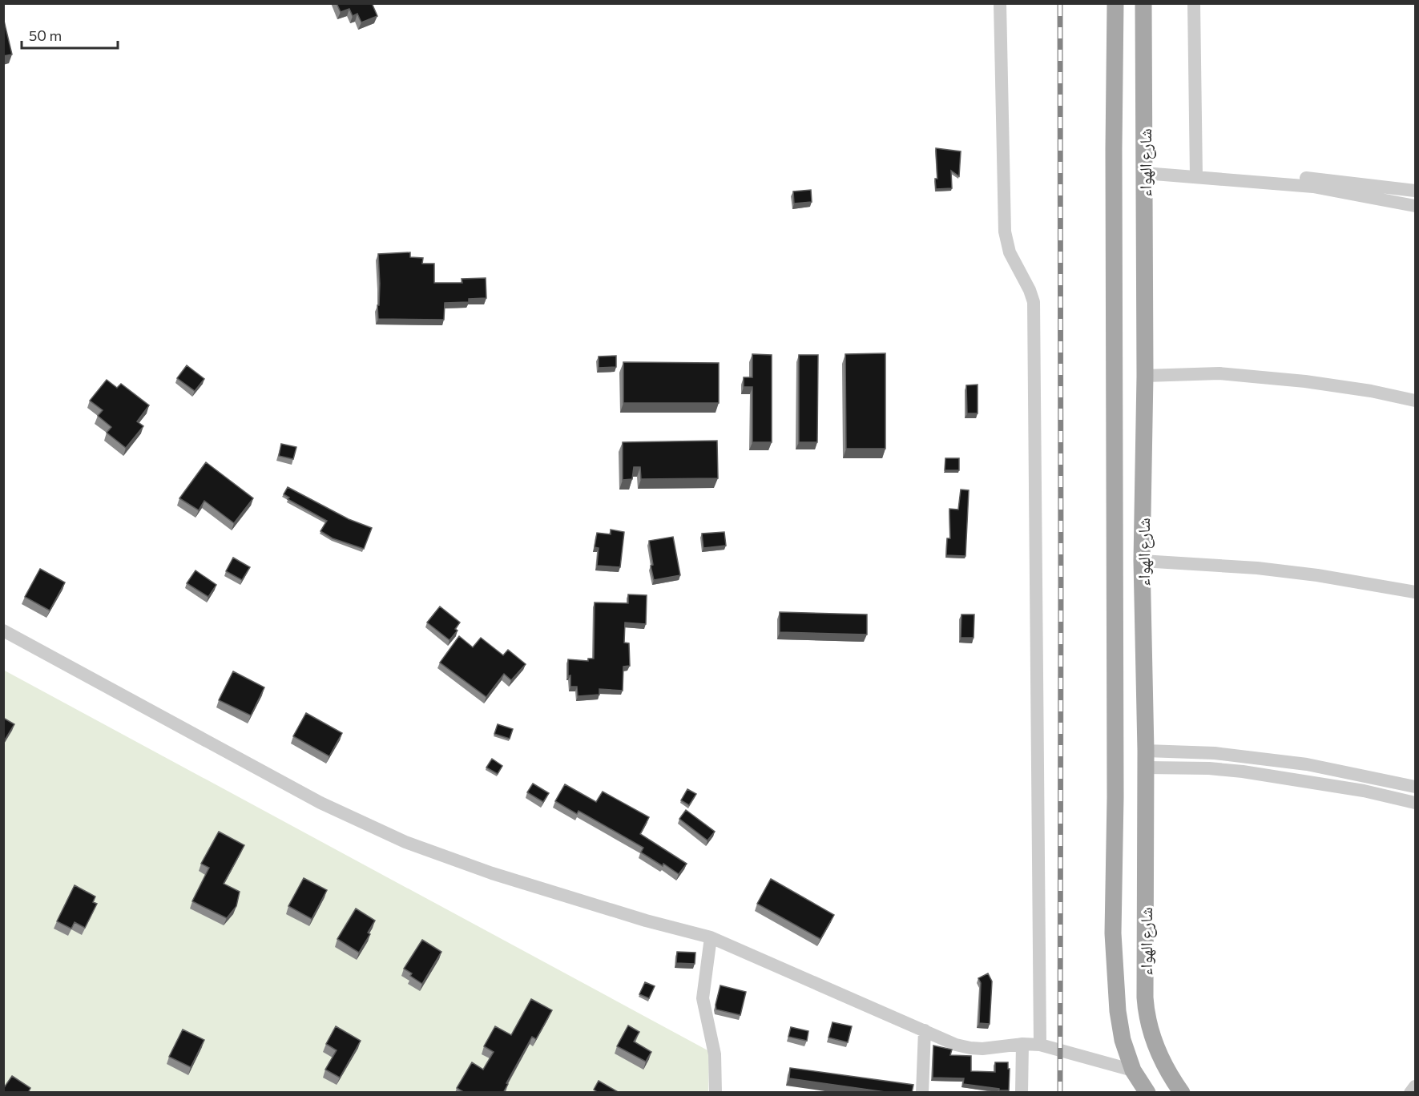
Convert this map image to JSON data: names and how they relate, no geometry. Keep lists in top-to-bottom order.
{
  "streets": {
    "main road": ["شارع الهواء"]
  },
  "scale_bar": "50 m"
}
